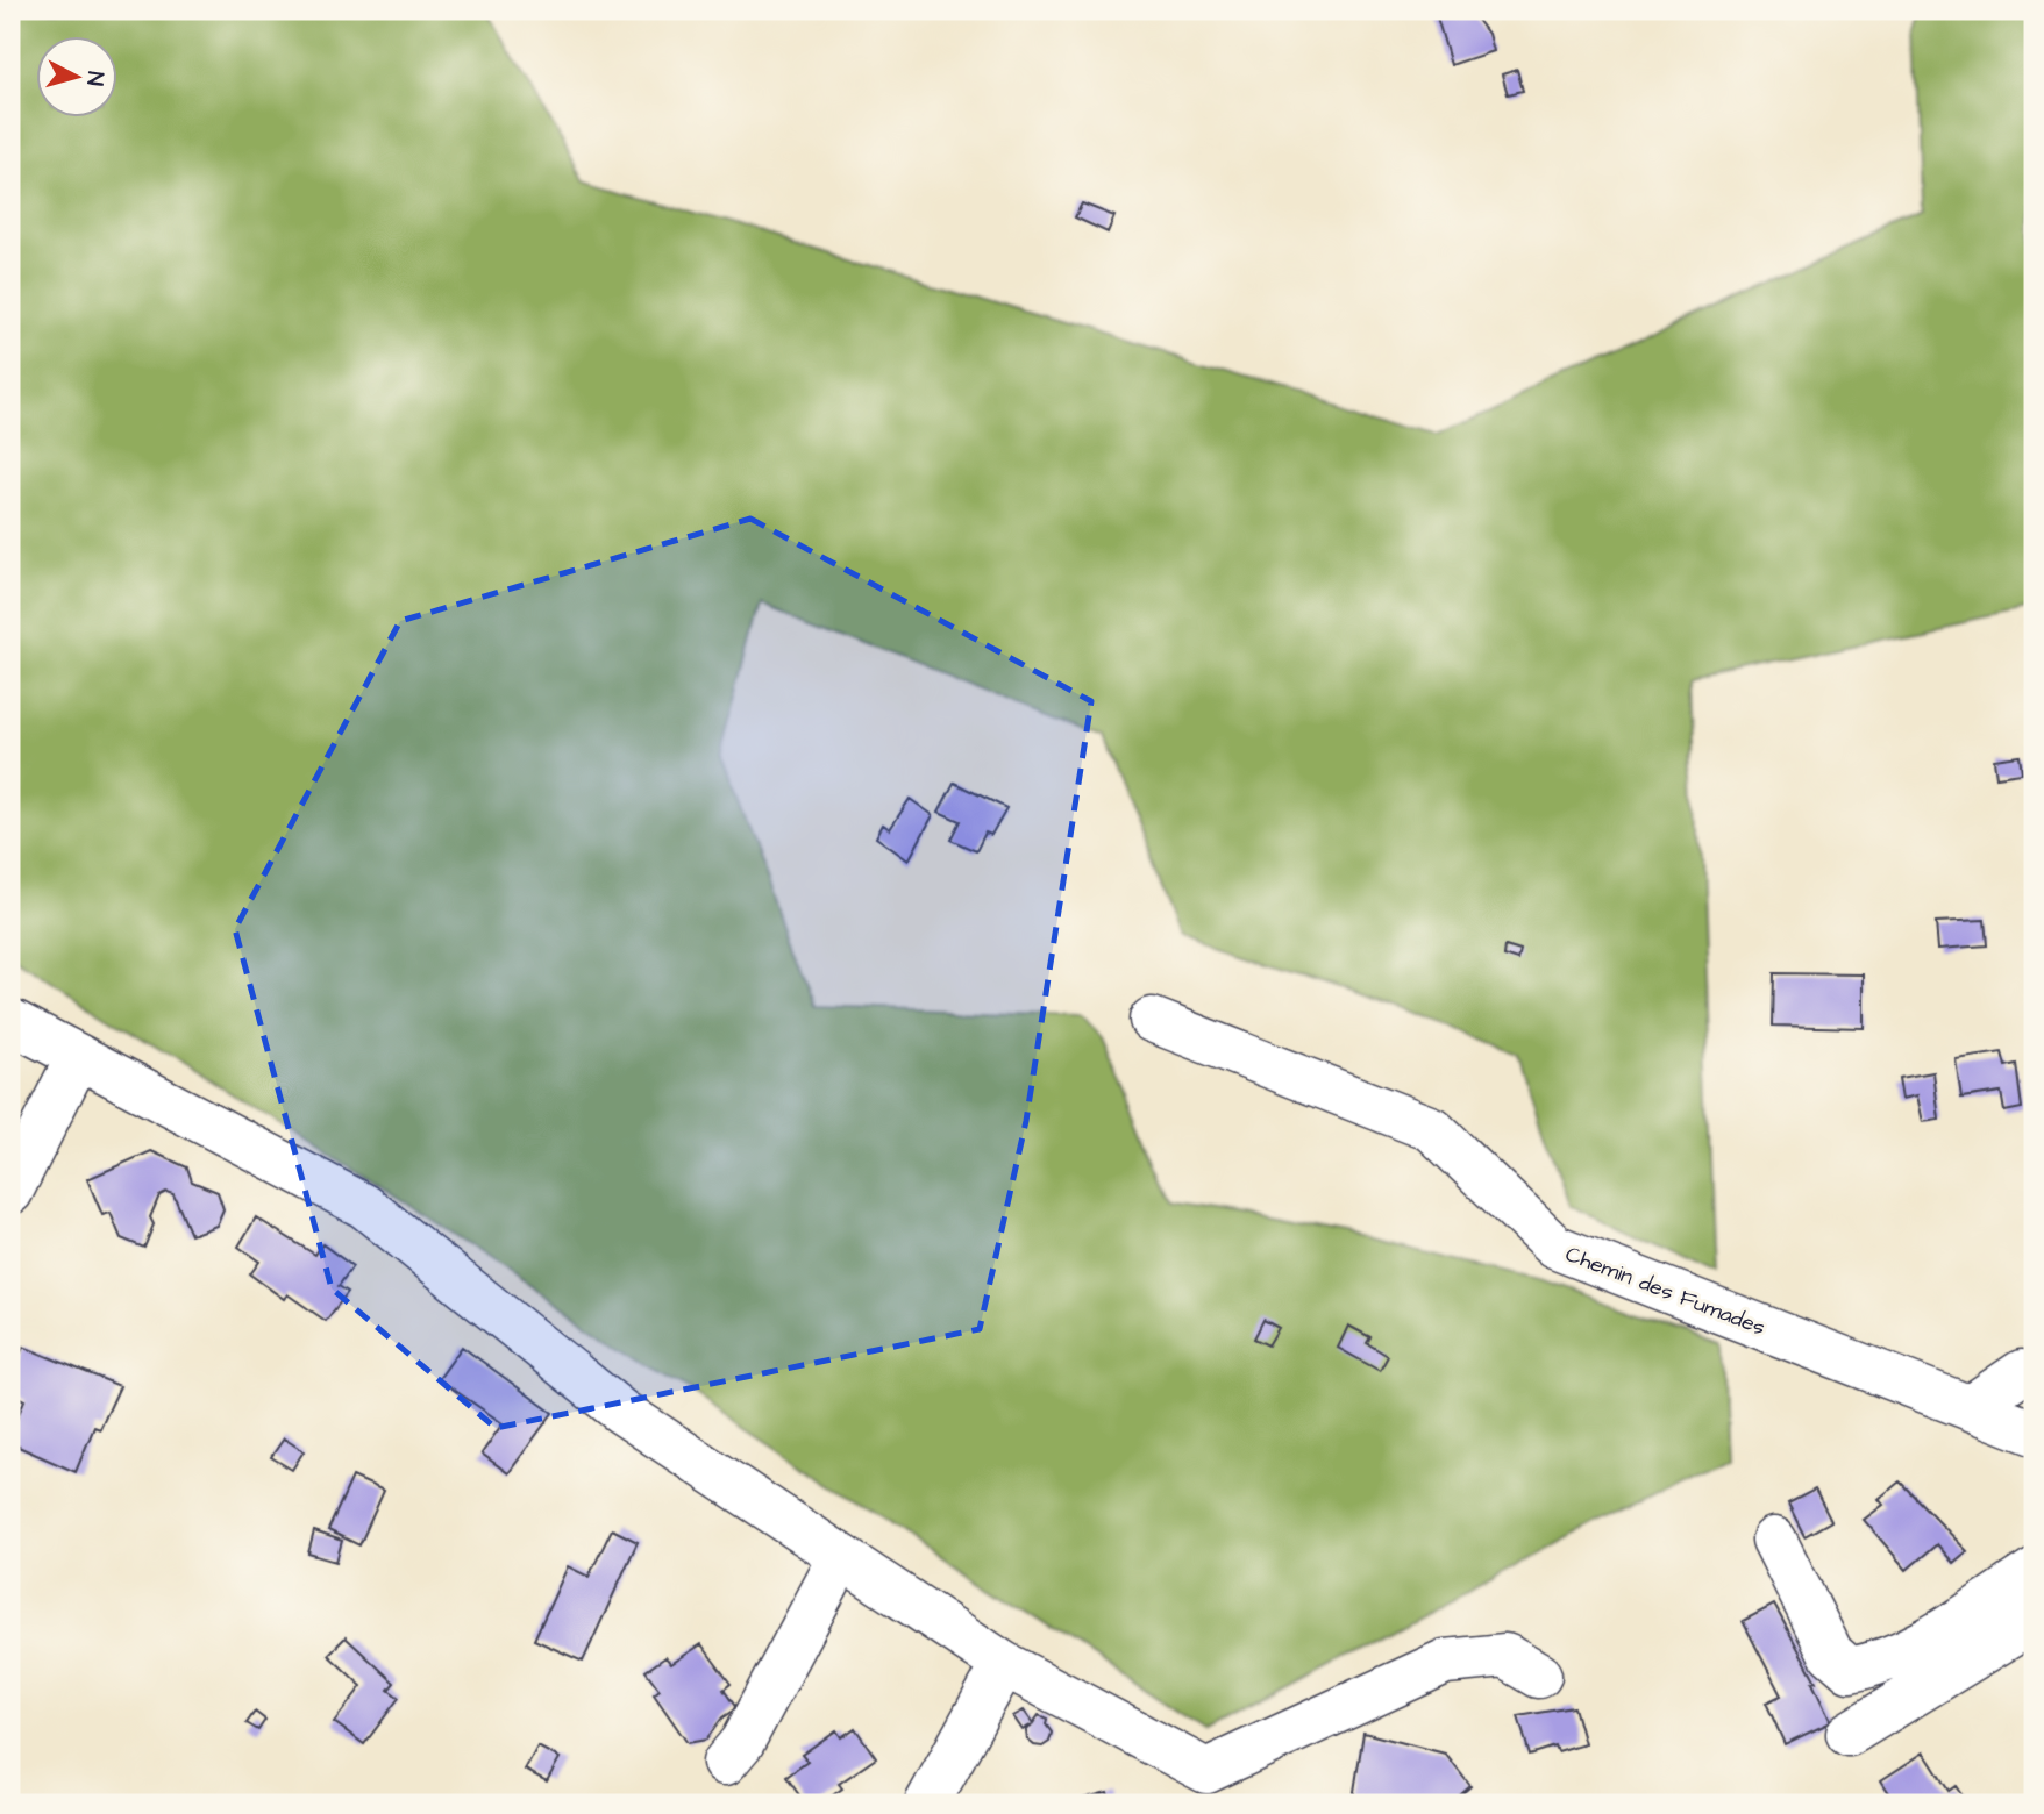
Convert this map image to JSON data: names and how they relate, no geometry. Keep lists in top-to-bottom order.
{
  "streets": {
    "street": ["Chemin des Fumades"]
  },
  "north": "right"
}
